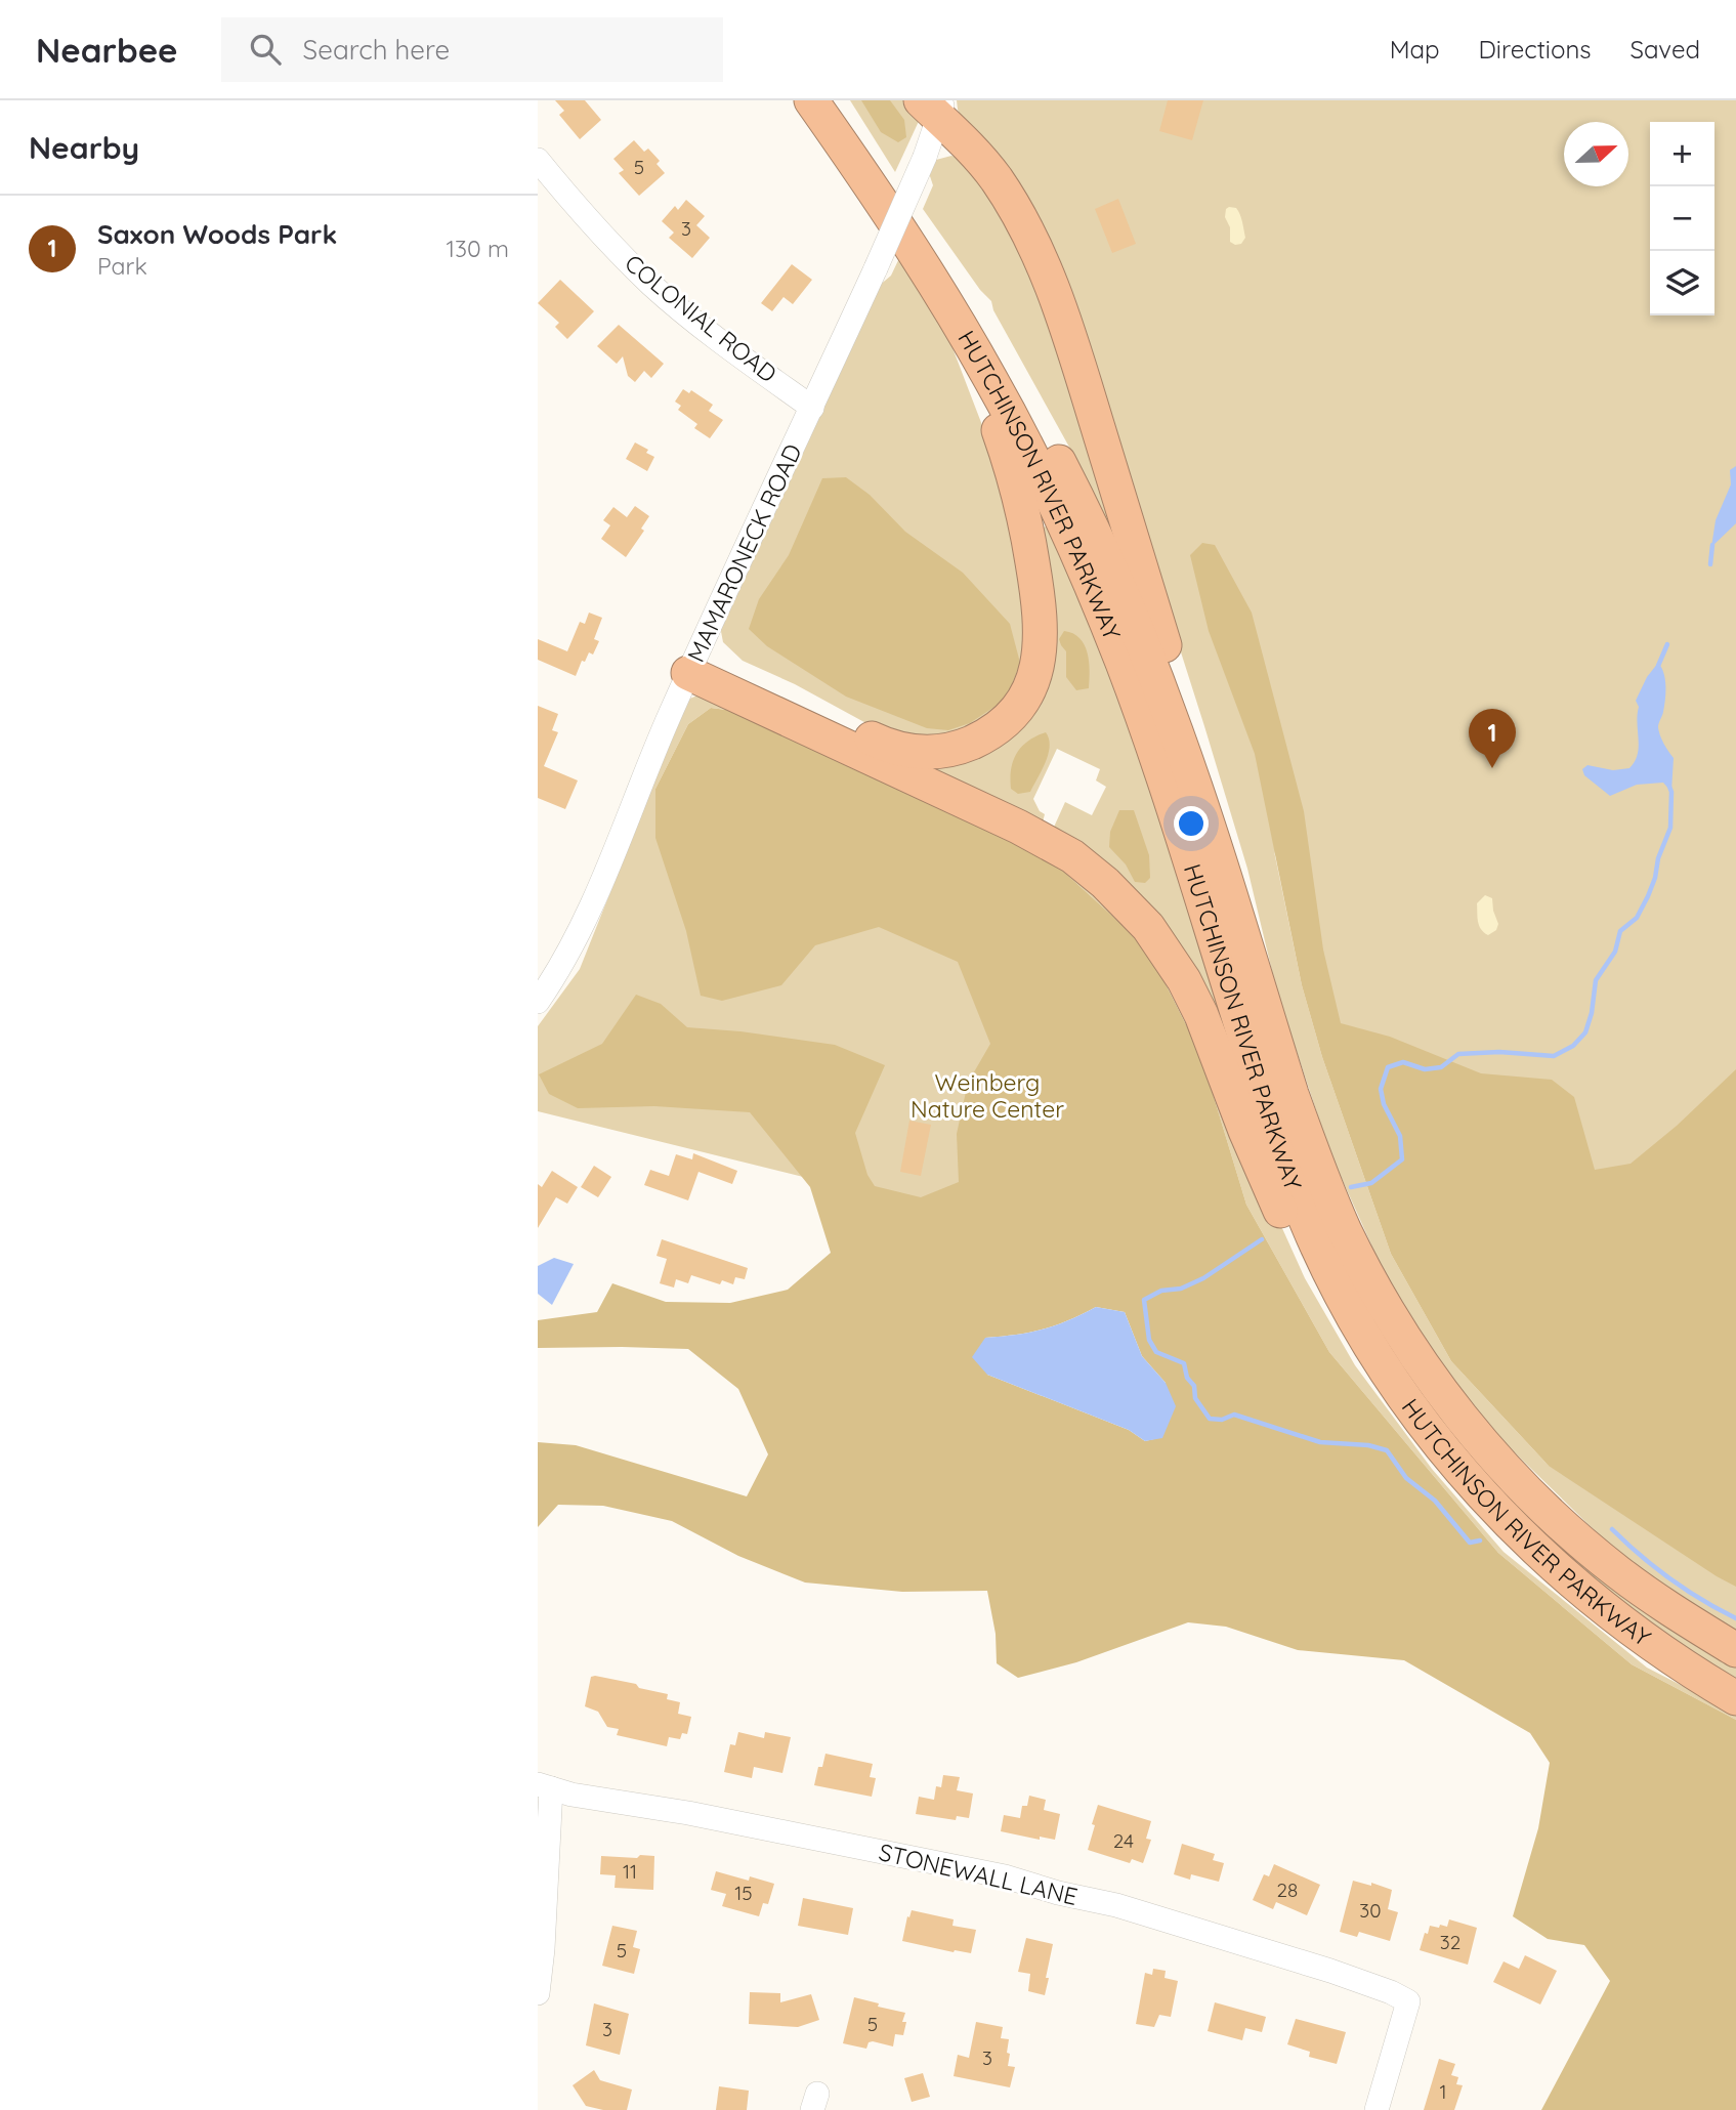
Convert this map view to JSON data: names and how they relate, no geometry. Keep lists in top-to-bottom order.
{
  "streets": {
    "highway": ["HUTCHINSON RIVER PARKWAY"],
    "street": ["COLONIAL ROAD", "MAMARONECK ROAD", "STONEWALL LANE"]
  },
  "crossings": [
    ["COLONIAL ROAD", "MAMARONECK ROAD"]
  ],
  "parks": ["Weinberg Nature Center"],
  "house_numbers": [
    "5",
    "3",
    "24",
    "11",
    "28",
    "15",
    "30",
    "32",
    "5",
    "5",
    "3",
    "3",
    "1"
  ],
  "north": "right",
  "page": {
    "header": "Nearbee",
    "search": "Search here",
    "nav": ["Map", "Directions", "Saved"],
    "heading": "Nearby",
    "map_buttons": ["+", "−"],
    "list": [
      {
        "mark": "1",
        "name": "Saxon Woods Park",
        "note": "Park",
        "value": "130 m"
      }
    ],
    "pins": "1"
  }
}
